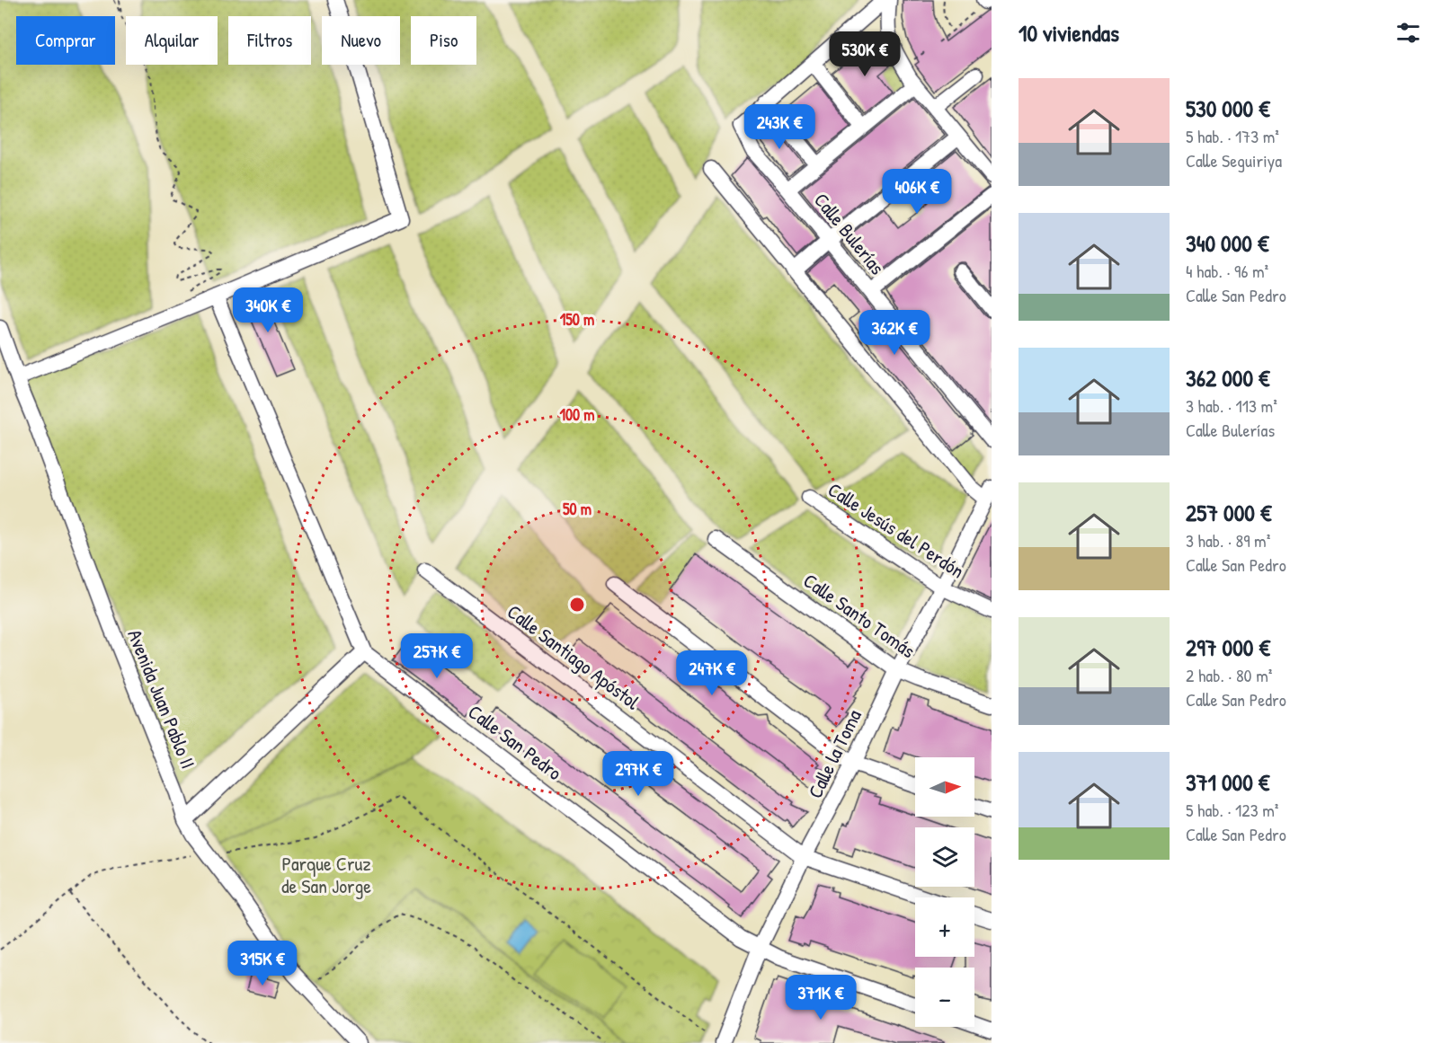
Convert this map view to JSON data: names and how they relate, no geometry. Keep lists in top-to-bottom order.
{
  "streets": {
    "street": [
      "Calle Bulerías",
      "Calle Jesús del Perdón",
      "Calle Santo Tomás",
      "Calle Santiago Apóstol",
      "Avenida Juan Pablo II",
      "Calle San Pedro",
      "Calle la Toma"
    ]
  },
  "crossings": [
    ["Calle Jesús del Perdón", "Calle la Toma"],
    ["Calle Santo Tomás", "Calle la Toma"],
    ["Calle Santiago Apóstol", "Calle la Toma"],
    ["Calle San Pedro", "Calle la Toma"]
  ],
  "parks": ["Parque Cruz de San Jorge"],
  "north": "right",
  "page": {
    "heading": "10 viviendas",
    "chip": [
      "Comprar",
      "Alquilar",
      "Filtros",
      "Nuevo",
      "Piso"
    ],
    "price": [
      "530K €",
      "243K €",
      "406K €",
      "340K €",
      "362K €",
      "257K €",
      "247K €",
      "297K €",
      "315K €",
      "371K €"
    ],
    "list": [
      {
        "name": "530 000 €",
        "note": "5 hab. · 173 m² · Calle Seguiriya"
      },
      {
        "name": "340 000 €",
        "note": "4 hab. · 96 m² · Calle San Pedro"
      },
      {
        "name": "362 000 €",
        "note": "3 hab. · 113 m² · Calle Bulerías"
      },
      {
        "name": "257 000 €",
        "note": "3 hab. · 89 m² · Calle San Pedro"
      },
      {
        "name": "297 000 €",
        "note": "2 hab. · 80 m² · Calle San Pedro"
      },
      {
        "name": "371 000 €",
        "note": "5 hab. · 123 m² · Calle San Pedro"
      }
    ],
    "map_buttons": ["+", "−"]
  },
  "rings": ["150 m", "100 m", "50 m"]
}
